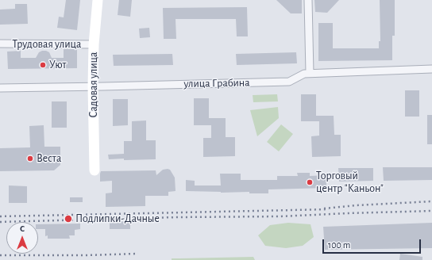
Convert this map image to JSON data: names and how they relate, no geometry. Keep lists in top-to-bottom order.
{
  "streets": {
    "street": ["Трудовая улица", "улица Грабина", "Садовая улица"]
  },
  "crossings": [
    ["Трудовая улица", "Садовая улица"],
    ["улица Грабина", "Садовая улица"]
  ],
  "places": [
    "Уют",
    "Веста",
    "Торговый центр \"Каньон\"",
    "Подлипки-Дачные"
  ],
  "scale_bar": "100 m",
  "north": "top"
}
